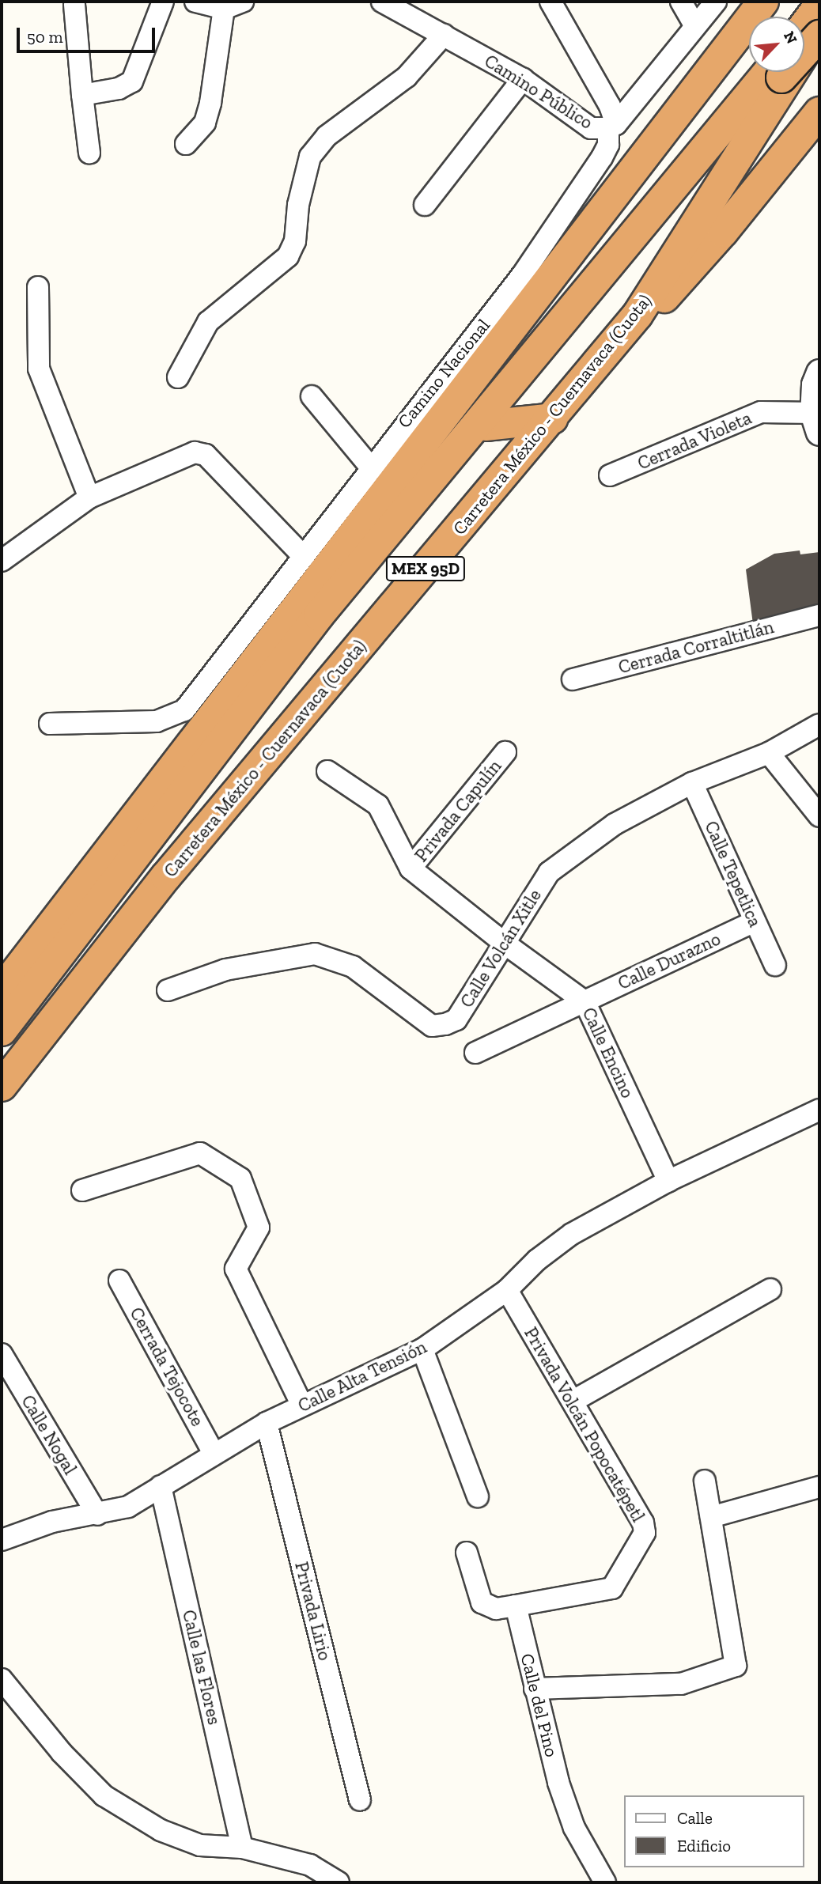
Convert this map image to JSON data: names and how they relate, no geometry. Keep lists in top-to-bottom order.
{
  "streets": {
    "highway": ["Carretera México - Cuernavaca (Cuota)", "MEX 95D"],
    "street": [
      "Camino Público",
      "Camino Nacional",
      "Cerrada Violeta",
      "Cerrada Corraltitlán",
      "Privada Capulín",
      "Calle Tepetlica",
      "Calle Volcán Xitle",
      "Calle Durazno",
      "Calle Encino",
      "Cerrada Tejocote",
      "Calle Alta Tensión",
      "Privada Volcán Popocatépetl",
      "Calle Nogal",
      "Privada Lirio",
      "Calle las Flores",
      "Calle del Pino"
    ]
  },
  "crossings": [
    ["Camino Público", "Camino Nacional"],
    ["Privada Capulín", "Calle Encino"],
    ["Calle Tepetlica", "Calle Volcán Xitle"],
    ["Calle Tepetlica", "Calle Durazno"],
    ["Calle Volcán Xitle", "Calle Encino"],
    ["Calle Durazno", "Calle Encino"],
    ["Calle Encino", "Calle Alta Tensión"],
    ["Cerrada Tejocote", "Calle Alta Tensión"],
    ["Calle Alta Tensión", "Privada Volcán Popocatépetl"],
    ["Calle Alta Tensión", "Calle Nogal"],
    ["Calle Alta Tensión", "Privada Lirio"],
    ["Calle Alta Tensión", "Calle las Flores"],
    ["Privada Volcán Popocatépetl", "Calle del Pino"]
  ],
  "legend": ["Calle", "Edificio"],
  "scale_bar": "50 m",
  "north": "top right"
}
